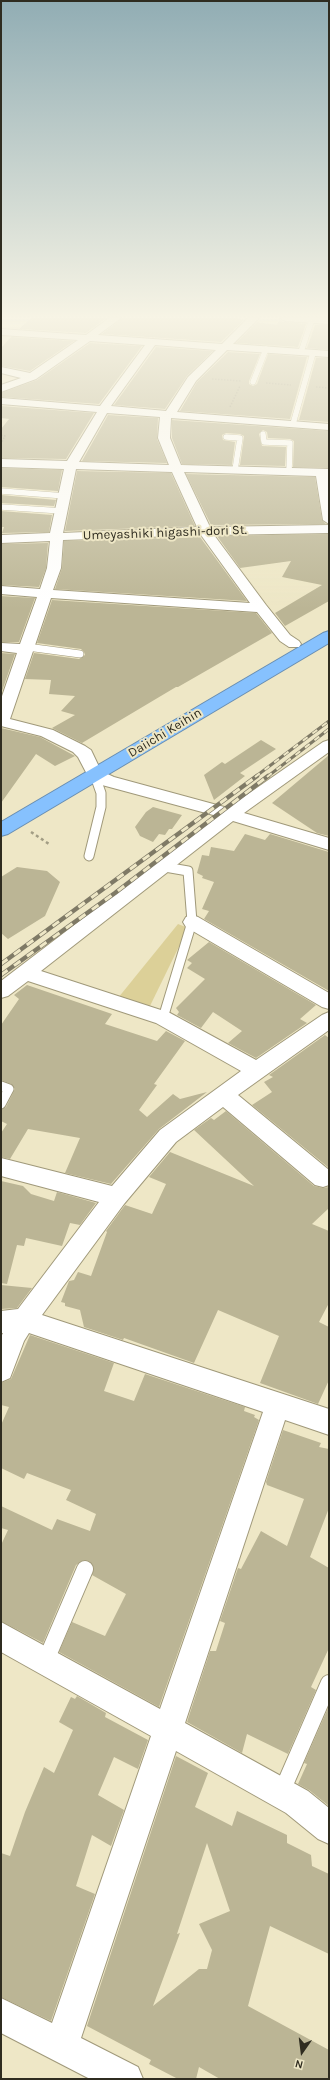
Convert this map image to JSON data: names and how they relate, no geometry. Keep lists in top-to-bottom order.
{
  "streets": {
    "highway": ["Daiichi Keihin"],
    "street": ["Umeyashiki higashi-dori St."]
  },
  "north": "bottom"
}
